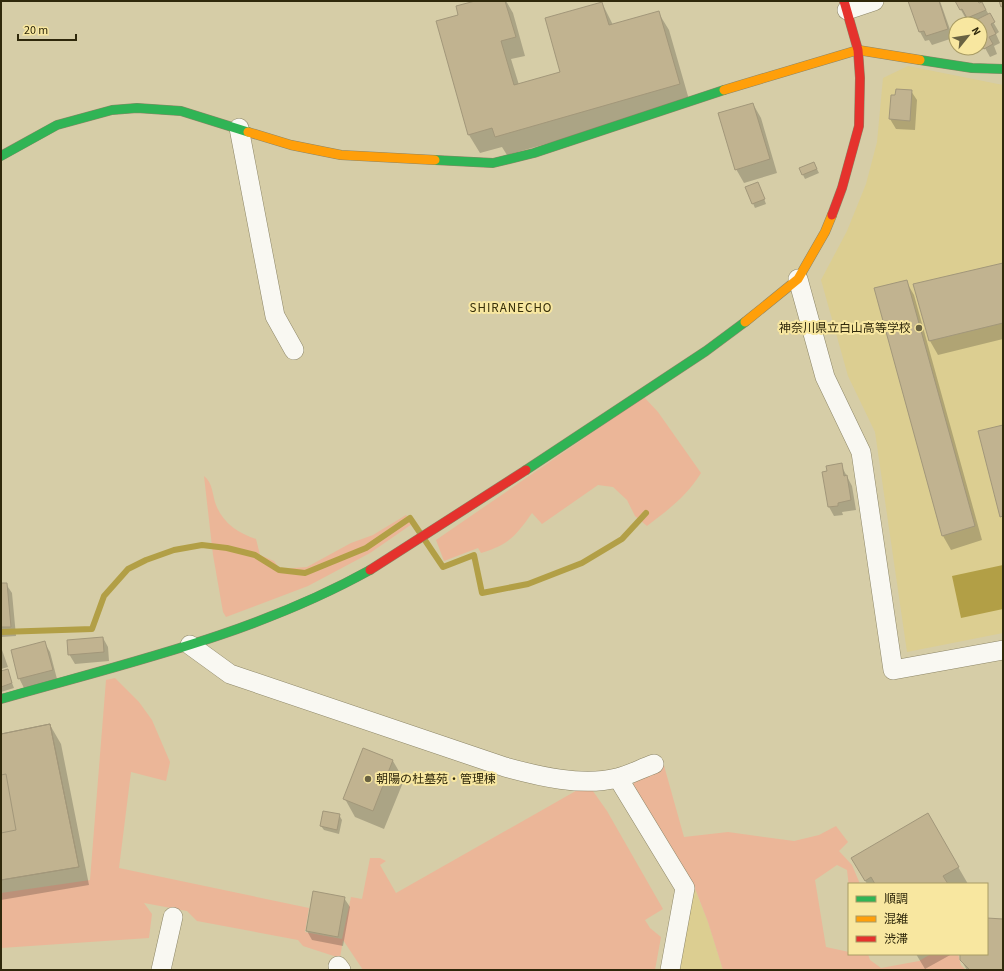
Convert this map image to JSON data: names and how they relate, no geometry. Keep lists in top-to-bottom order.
{
  "districts": ["SHIRANECHO"],
  "places": ["神奈川県立白山高等学校", "朝陽の杜墓苑・管理棟"],
  "legend": ["順調", "混雑", "渋滞"],
  "scale_bar": "20 m",
  "north": "top right"
}
